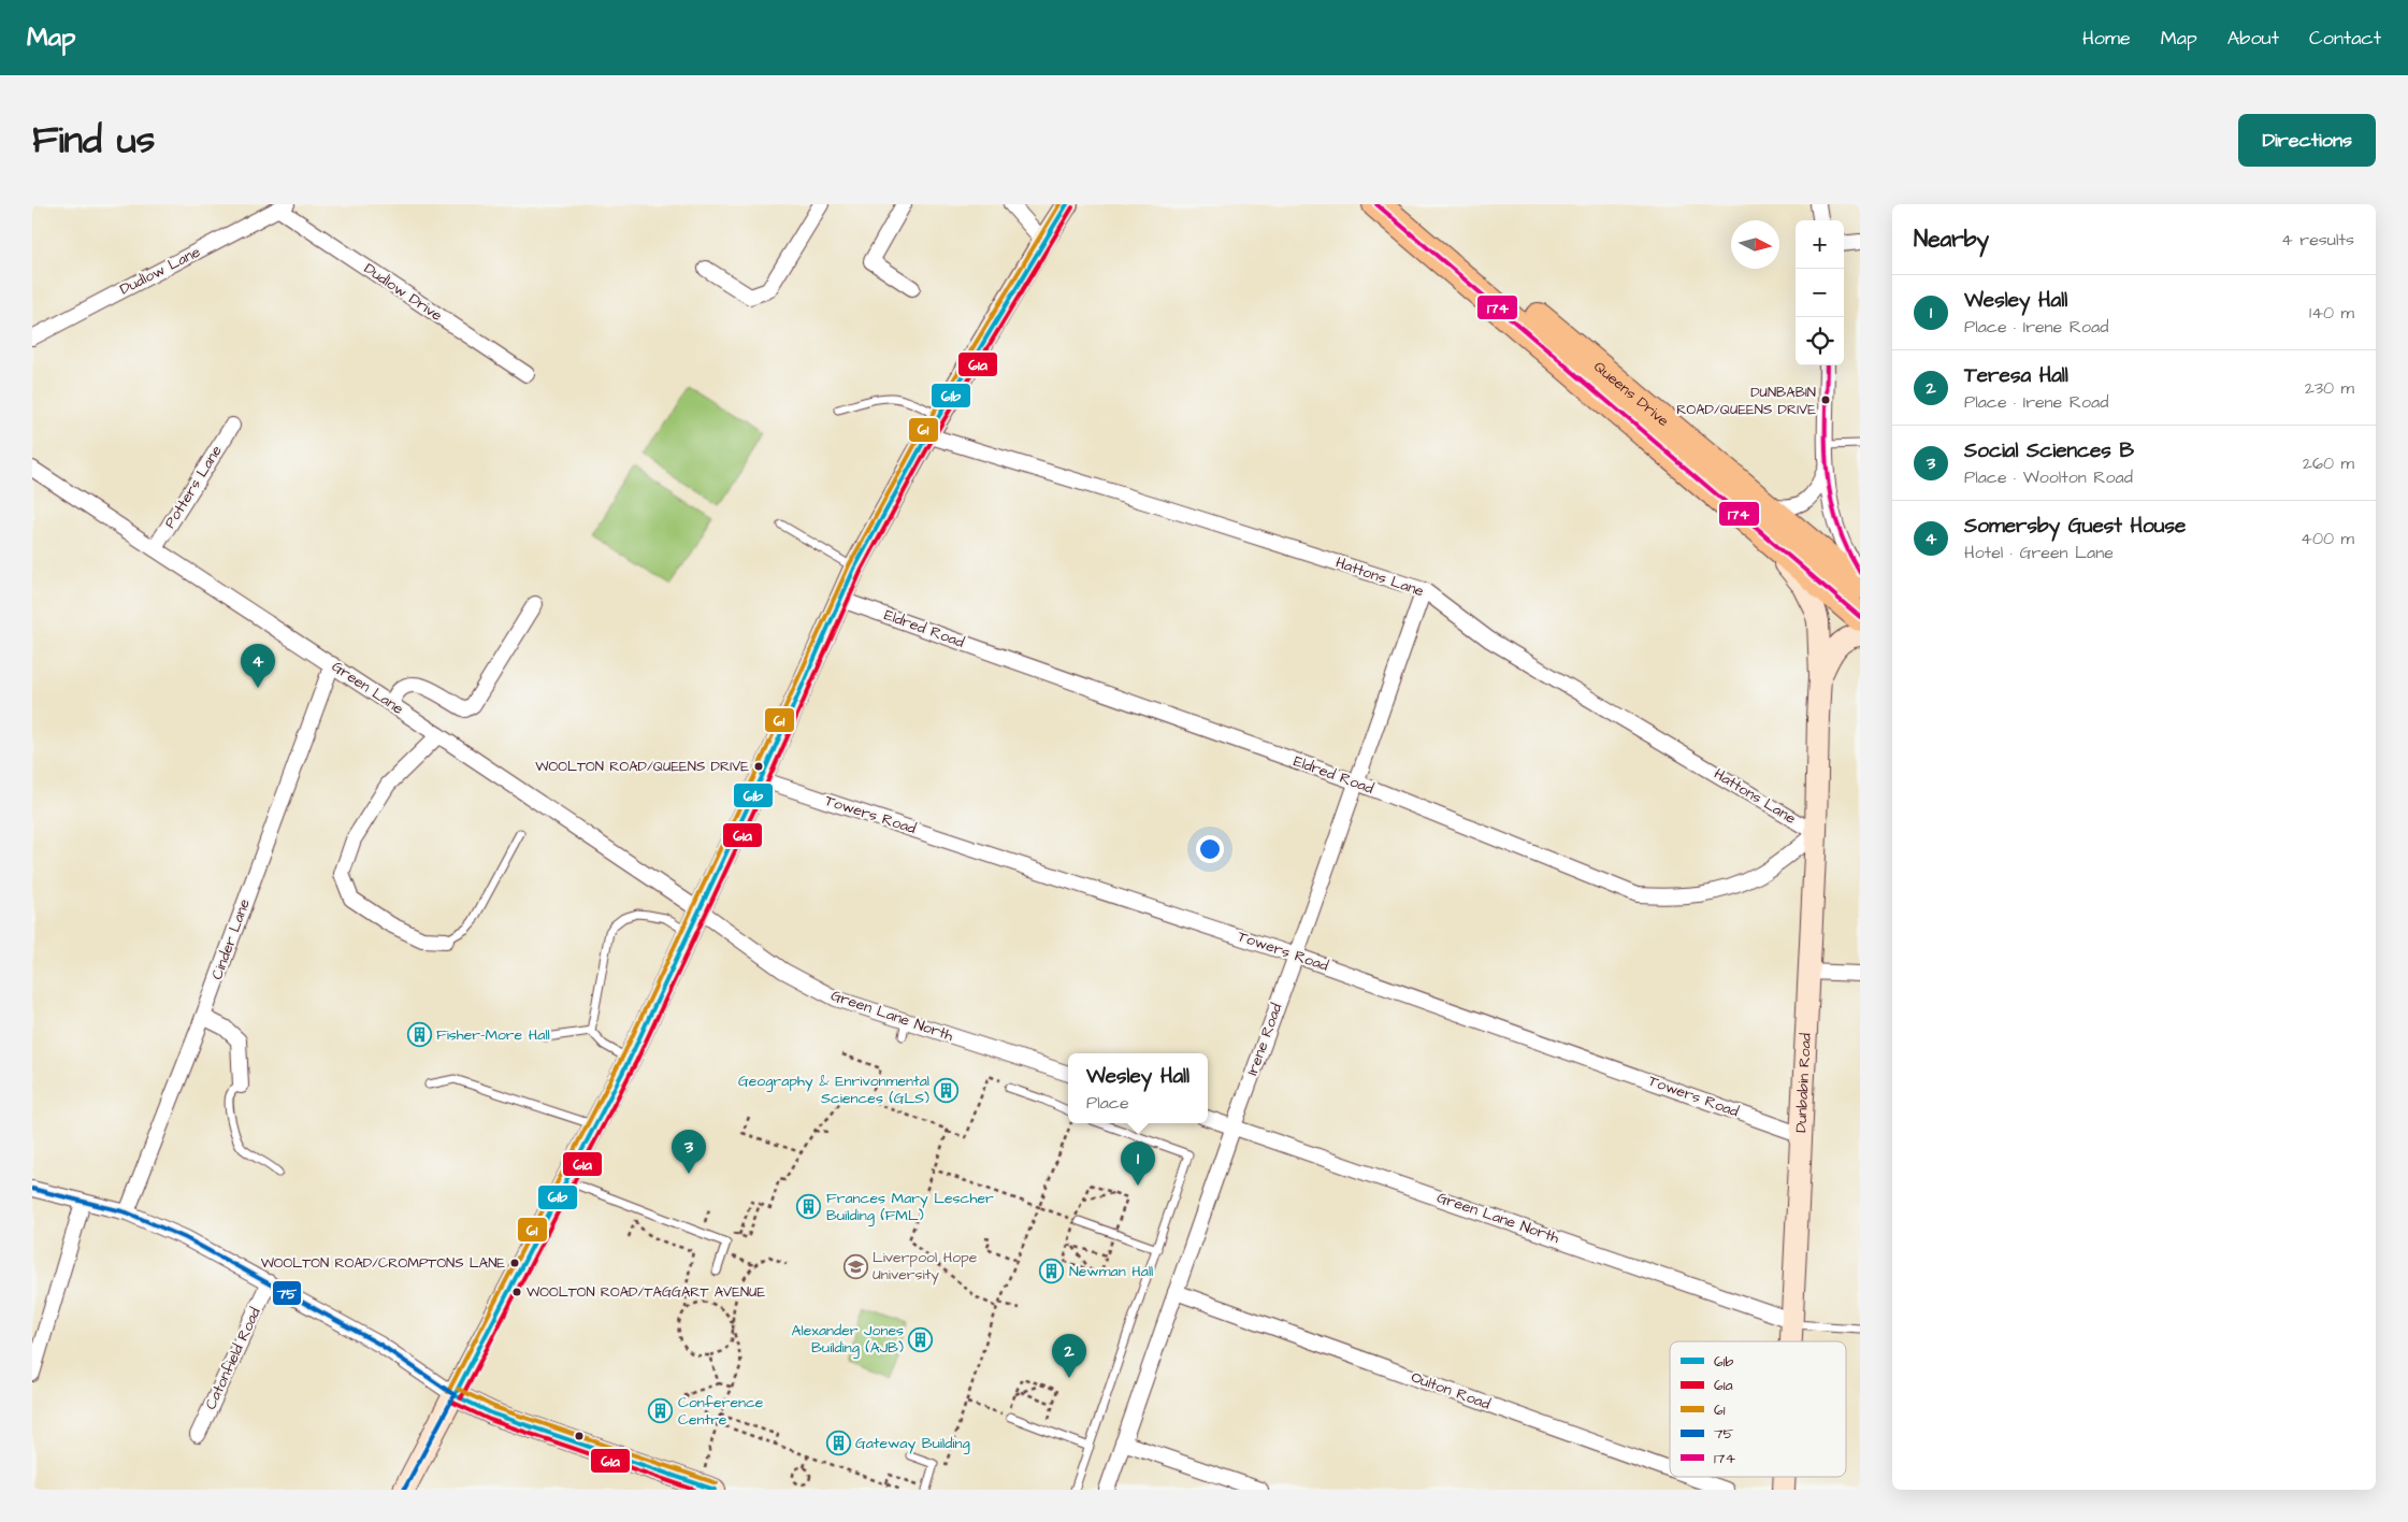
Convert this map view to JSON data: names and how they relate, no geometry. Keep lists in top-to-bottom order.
{
  "streets": {
    "highway": ["Queens Drive"],
    "street": [
      "Dudlow Lane",
      "Dudlow Drive",
      "Potters Lane",
      "Hattons Lane",
      "Eldred Road",
      "Green Lane",
      "Towers Road",
      "Cinder Lane",
      "Green Lane North",
      "Irene Road",
      "Dunbabin Road",
      "Catonfield Road",
      "Oulton Road"
    ]
  },
  "crossings": [
    ["Dudlow Lane", "Dudlow Drive"],
    ["Queens Drive", "Dunbabin Road"],
    ["Potters Lane", "Green Lane"],
    ["Hattons Lane", "Eldred Road"],
    ["Hattons Lane", "Irene Road"],
    ["Hattons Lane", "Dunbabin Road"],
    ["Eldred Road", "Irene Road"],
    ["Eldred Road", "Dunbabin Road"],
    ["Green Lane", "Cinder Lane"],
    ["Green Lane", "Green Lane North"],
    ["Towers Road", "Irene Road"],
    ["Towers Road", "Dunbabin Road"],
    ["Green Lane North", "Irene Road"],
    ["Green Lane North", "Dunbabin Road"],
    ["Irene Road", "Oulton Road"]
  ],
  "places": {
    "other": [
      "DUNBABIN ROAD/QUEENS DRIVE",
      "WOOLTON ROAD/QUEENS DRIVE",
      "WOOLTON ROAD/CROMPTONS LANE",
      "WOOLTON ROAD/TAGGART AVENUE"
    ],
    "building": [
      "Fisher-More Hall",
      "Geography & Enrivonmental Sciences (GLS)",
      "Frances Mary Lescher Building (FML)",
      "Newman Hall",
      "Alexander Jones Building (AJB)",
      "Conference Centre",
      "Gateway Building"
    ],
    "school or university": ["Liverpool Hope University"]
  },
  "lines": [
    "transit line 61b",
    "transit line 61",
    "transit line 174",
    "transit line 61a",
    "transit line 75"
  ],
  "legend": [
    "61b",
    "61a",
    "61",
    "75",
    "174"
  ],
  "north": "right",
  "page": {
    "header": "Map",
    "nav": [
      "Home",
      "Map",
      "About",
      "Contact"
    ],
    "title": "Find us",
    "buttons": "Directions",
    "heading": ["Nearby", "4 results"],
    "map_buttons": ["+", "−"],
    "list": [
      {
        "mark": "1",
        "name": "Wesley Hall",
        "note": "Place · Irene Road",
        "value": "140 m"
      },
      {
        "mark": "2",
        "name": "Teresa Hall",
        "note": "Place · Irene Road",
        "value": "230 m"
      },
      {
        "mark": "3",
        "name": "Social Sciences B",
        "note": "Place · Woolton Road",
        "value": "260 m"
      },
      {
        "mark": "4",
        "name": "Somersby Guest House",
        "note": "Hotel · Green Lane",
        "value": "400 m"
      }
    ],
    "pins": [
      "4",
      "3",
      "1",
      "2"
    ],
    "popup": ["Wesley Hall", "Place"]
  }
}
